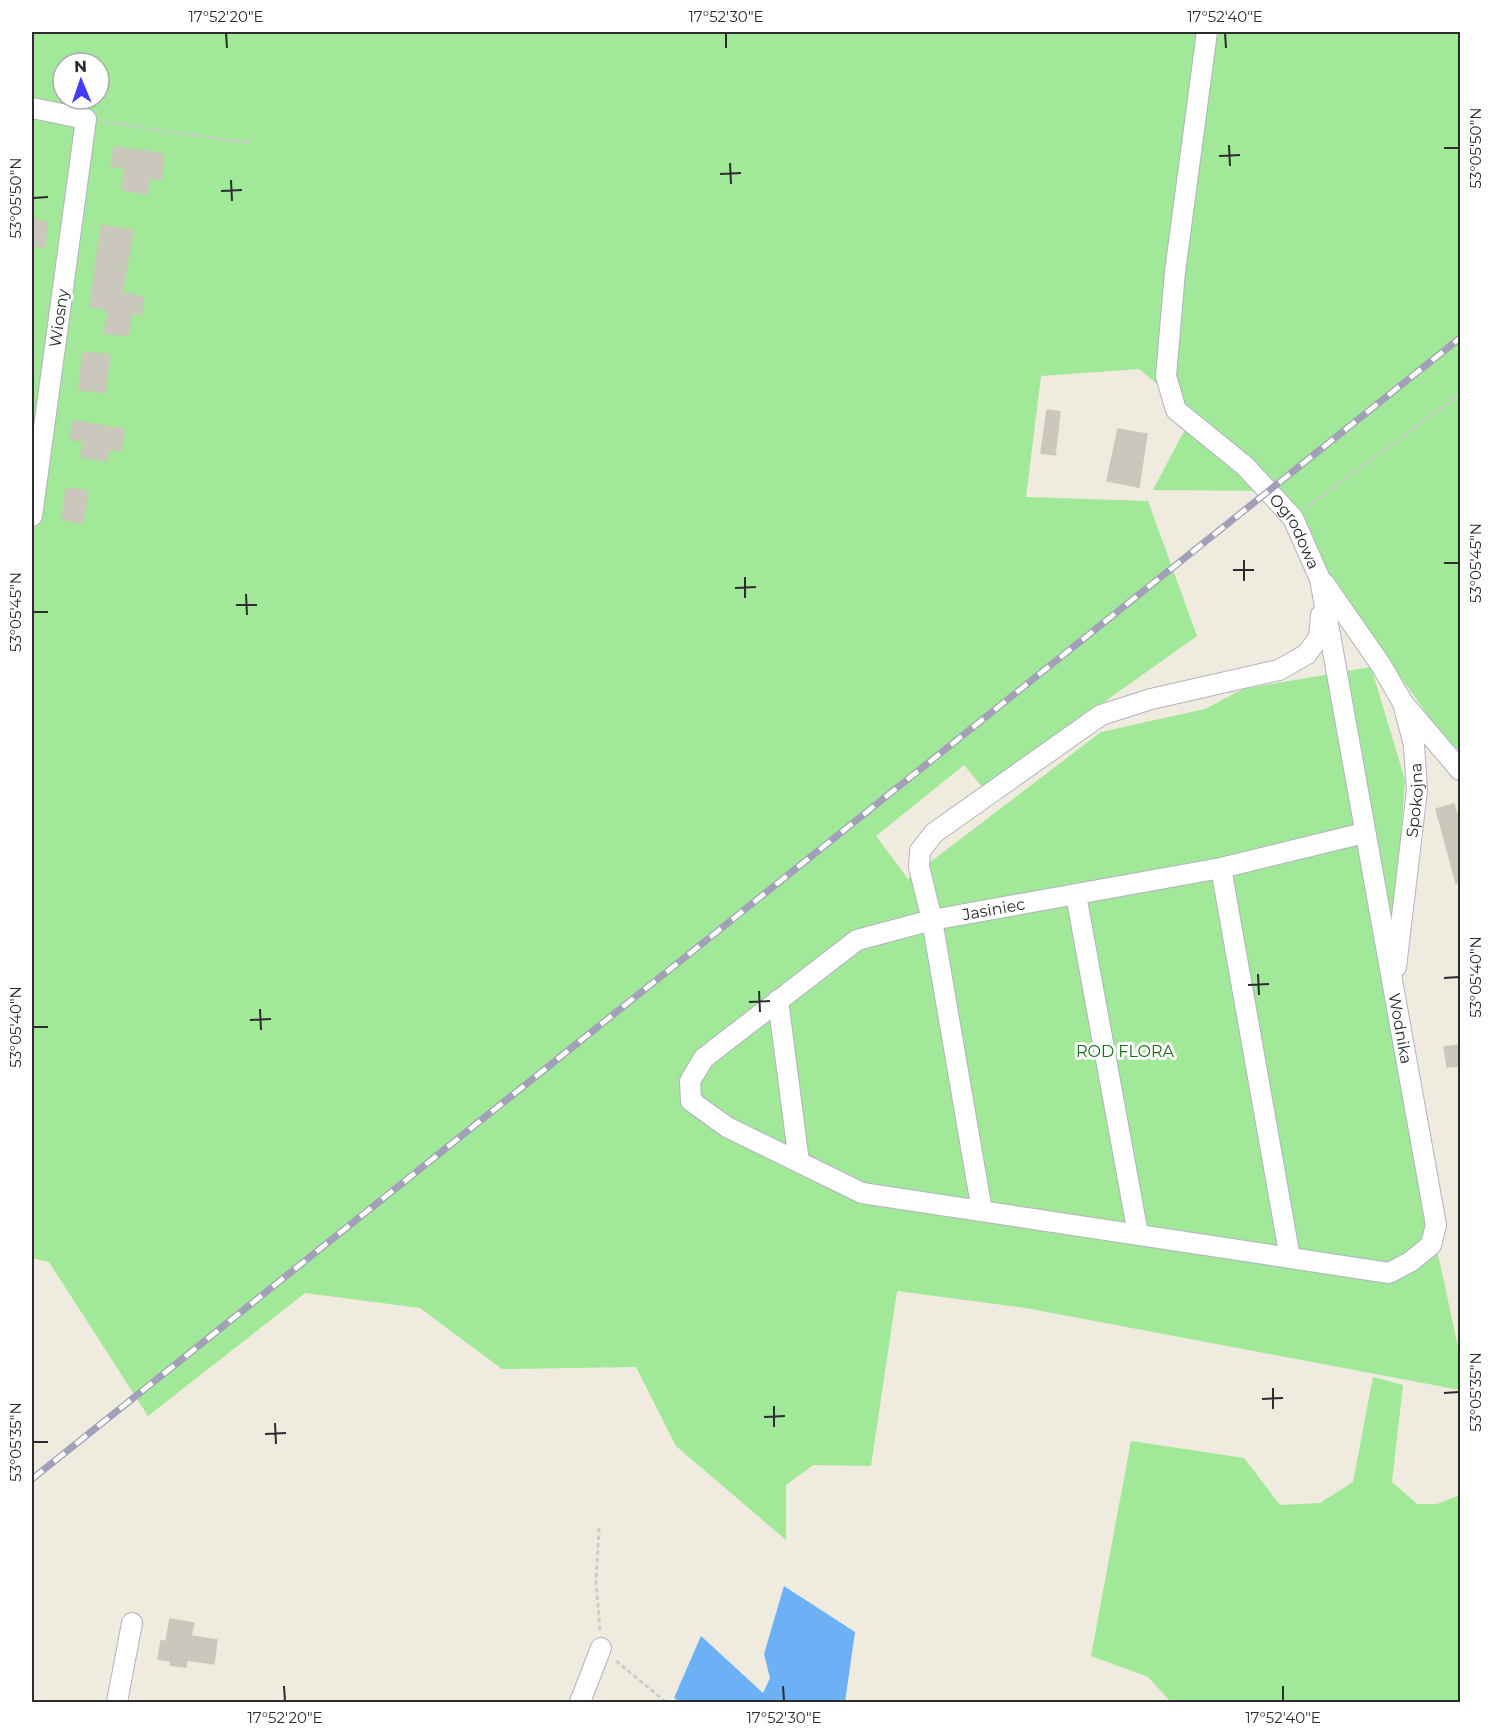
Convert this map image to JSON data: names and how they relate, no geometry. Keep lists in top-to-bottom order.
{
  "streets": {
    "street": [
      "Wiosny",
      "Ogrodowa",
      "Spokojna",
      "Jasiniec",
      "Wodnika"
    ]
  },
  "crossings": [
    ["Ogrodowa", "Jasiniec"],
    ["Ogrodowa", "Wodnika"],
    ["Spokojna", "Wodnika"],
    ["Jasiniec", "Wodnika"]
  ],
  "parks": ["ROD FLORA"],
  "north": "top",
  "coordinates": [
    "17°52'20\"E",
    "17°52'30\"E",
    "17°52'40\"E",
    "53°05'50\"N",
    "53°05'45\"N",
    "53°05'40\"N",
    "53°05'35\"N"
  ]
}
